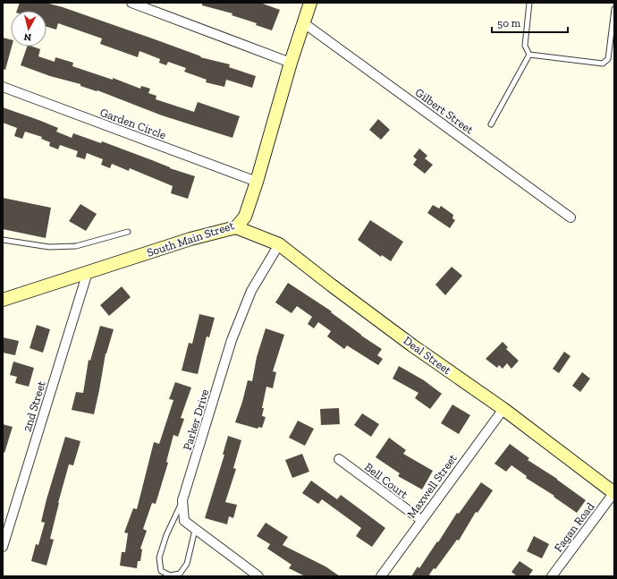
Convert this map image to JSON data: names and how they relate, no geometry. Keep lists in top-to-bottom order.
{
  "streets": {
    "street": [
      "Gilbert Street",
      "Garden Circle",
      "South Main Street",
      "Deal Street",
      "2nd Street",
      "Parker Drive",
      "Bell Court",
      "Maxwell Street",
      "Fagan Road"
    ]
  },
  "crossings": [
    ["Gilbert Street", "South Main Street"],
    ["Garden Circle", "South Main Street"],
    ["South Main Street", "Deal Street"],
    ["South Main Street", "2nd Street"],
    ["Deal Street", "Parker Drive"],
    ["Deal Street", "Maxwell Street"],
    ["Deal Street", "Fagan Road"],
    ["Bell Court", "Maxwell Street"]
  ],
  "scale_bar": "50 m",
  "north": "bottom"
}
